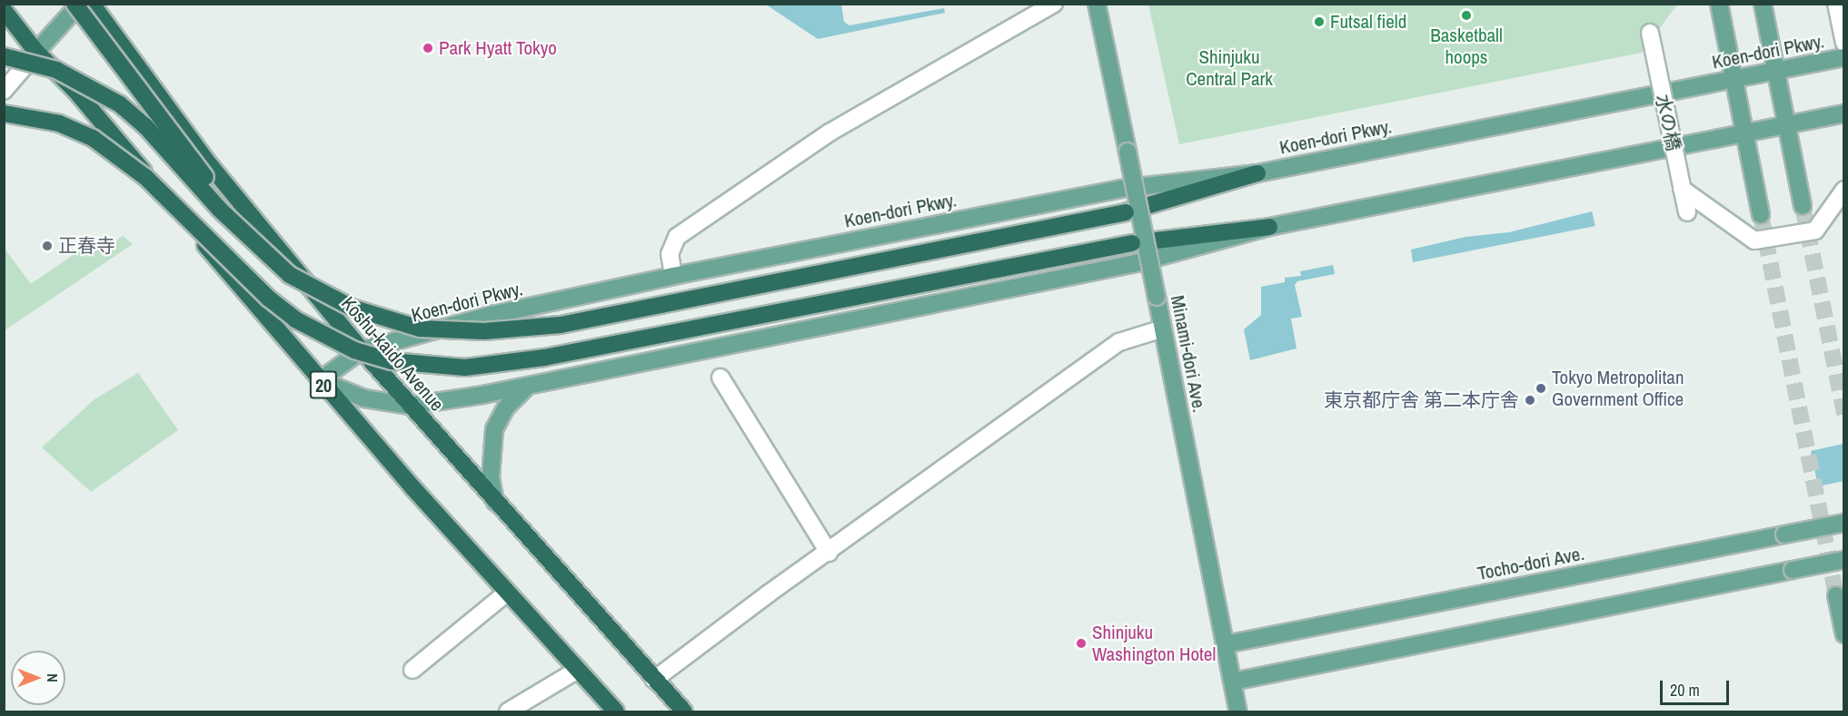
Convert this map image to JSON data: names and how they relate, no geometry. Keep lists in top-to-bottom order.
{
  "streets": {
    "highway": ["Koshu-kaido Avenue", "20"],
    "main road": ["Koen-dori Pkwy.", "Minami-dori Ave.", "Tocho-dori Ave."],
    "street": ["水の橋"]
  },
  "crossings": [
    ["Koen-dori Pkwy.", "Koshu-kaido Avenue"],
    ["Koen-dori Pkwy.", "20"],
    ["Minami-dori Ave.", "Tocho-dori Ave."]
  ],
  "parks": ["Shinjuku Central Park"],
  "places": [
    "Basketball hoops",
    "Futsal field",
    "Park Hyatt Tokyo",
    "正春寺",
    "Tokyo Metropolitan Government Office",
    "東京都庁舎 第二本庁舎",
    "Shinjuku Washington Hotel"
  ],
  "scale_bar": "20 m",
  "north": "right"
}
